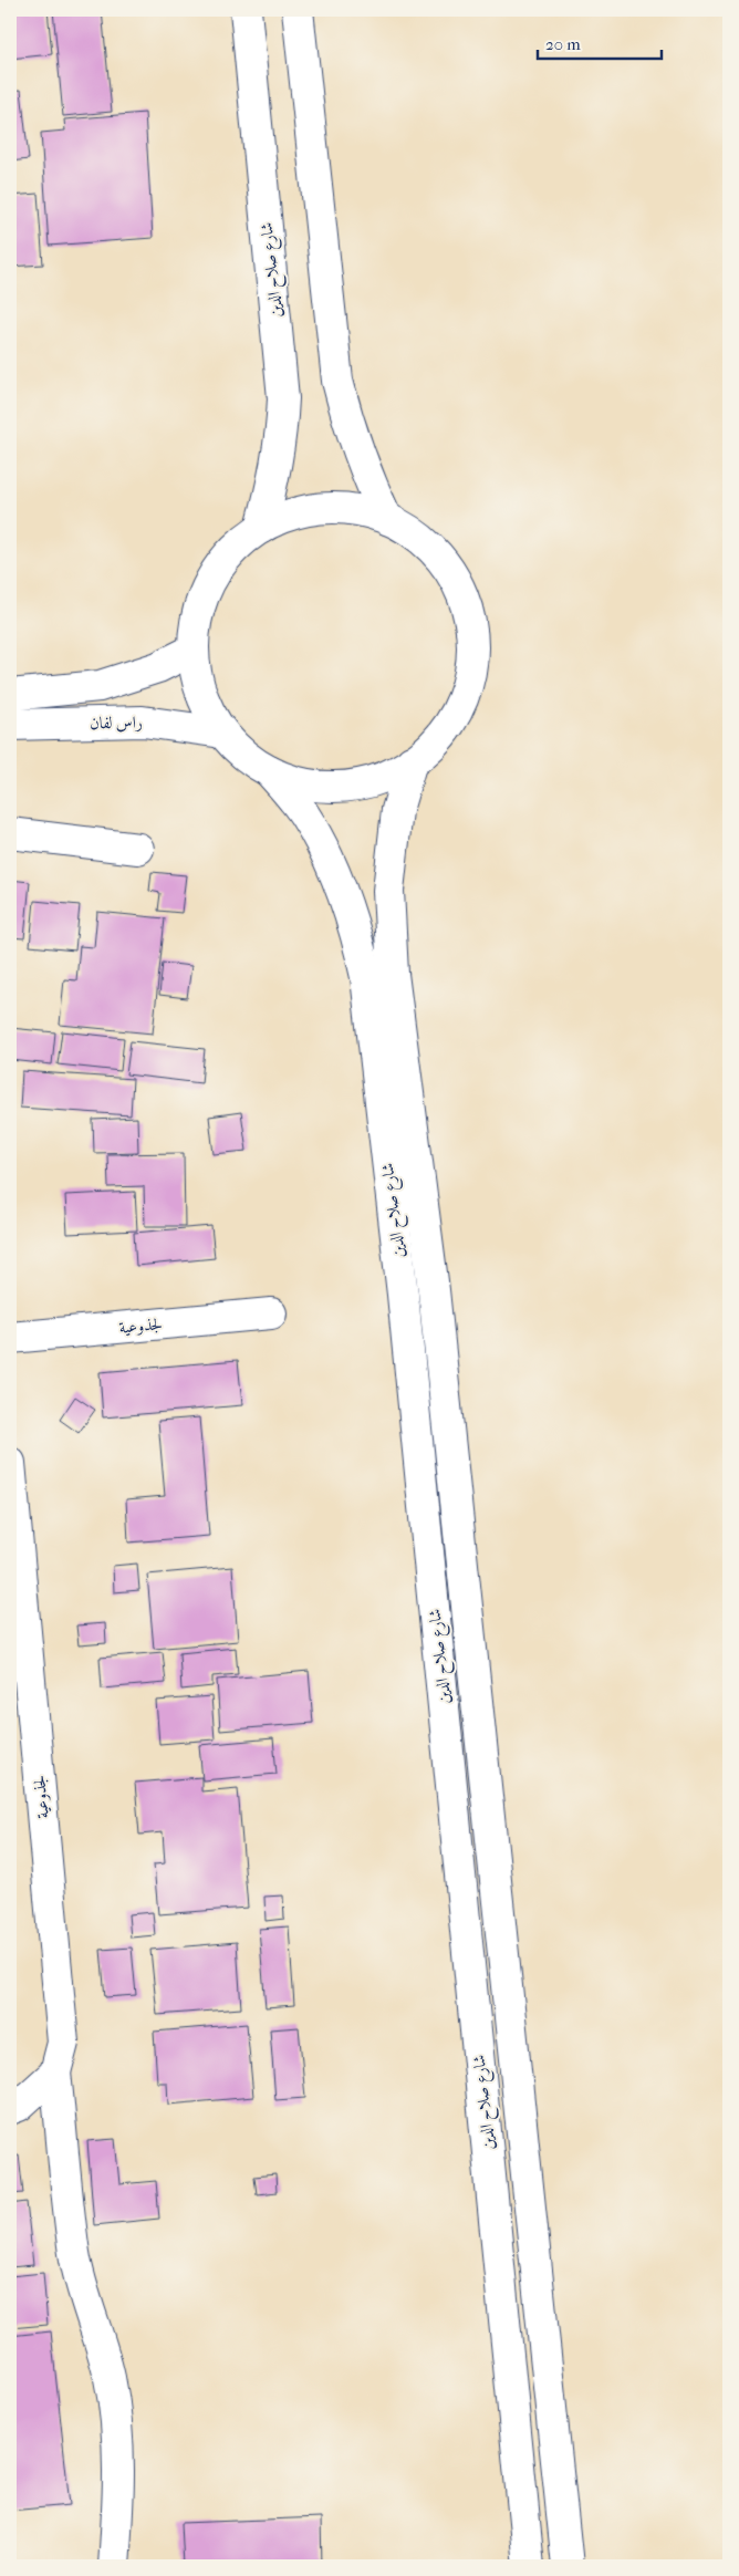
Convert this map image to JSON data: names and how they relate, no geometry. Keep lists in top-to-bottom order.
{
  "streets": {
    "street": ["شارع صلاح الدين", "راس لفان", "لجذوعية"]
  },
  "scale_bar": "20 m"
}
